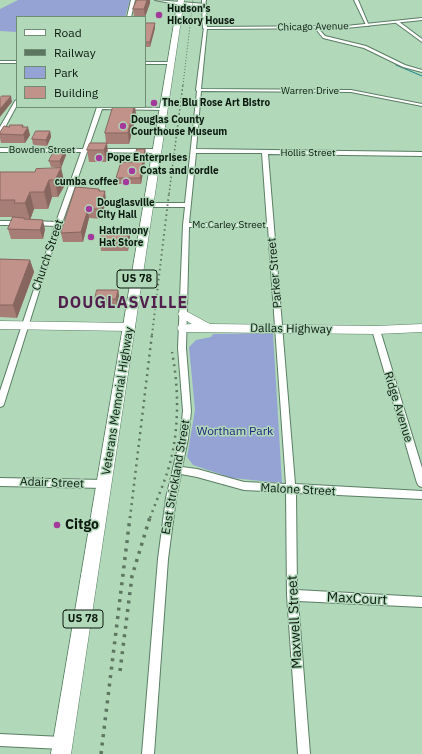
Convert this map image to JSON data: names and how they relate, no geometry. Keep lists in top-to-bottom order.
{
  "streets": {
    "main road": ["US 78", "Dallas Highway", "Veterans Memorial Highway"],
    "street": [
      "Chicago Avenue",
      "Warren Drive",
      "Bowden Street",
      "Hollis Street",
      "Mc Carley Street",
      "Church Street",
      "Parker Street",
      "Ridge Avenue",
      "East Strickland Street",
      "Adair Street",
      "Malone Street",
      "MaxCourt",
      "Maxwell Street"
    ]
  },
  "crossings": [
    ["Chicago Avenue", "East Strickland Street"],
    ["Warren Drive", "East Strickland Street"],
    ["Bowden Street", "Church Street"],
    ["Bowden Street", "Veterans Memorial Highway"],
    ["Hollis Street", "Parker Street"],
    ["Hollis Street", "East Strickland Street"],
    ["Mc Carley Street", "Parker Street"],
    ["Mc Carley Street", "East Strickland Street"],
    ["Parker Street", "Dallas Highway"],
    ["Parker Street", "Malone Street"],
    ["Parker Street", "Maxwell Street"],
    ["Dallas Highway", "Ridge Avenue"],
    ["Dallas Highway", "East Strickland Street"],
    ["Veterans Memorial Highway", "Adair Street"],
    ["East Strickland Street", "Malone Street"],
    ["Malone Street", "Maxwell Street"],
    ["MaxCourt", "Maxwell Street"]
  ],
  "districts": ["DOUGLASVILLE"],
  "parks": ["Wortham Park"],
  "places": [
    "Hudson's Hickory House",
    "The Blu Rose Art Bistro",
    "Douglas County Courthouse Museum",
    "Pope Enterprises",
    "Coats and cordle",
    "cumba coffee",
    "Douglasville City Hall",
    "Hatrimony Hat Store",
    "Citgo"
  ],
  "legend": [
    "Road",
    "Railway",
    "Park",
    "Building"
  ]
}
